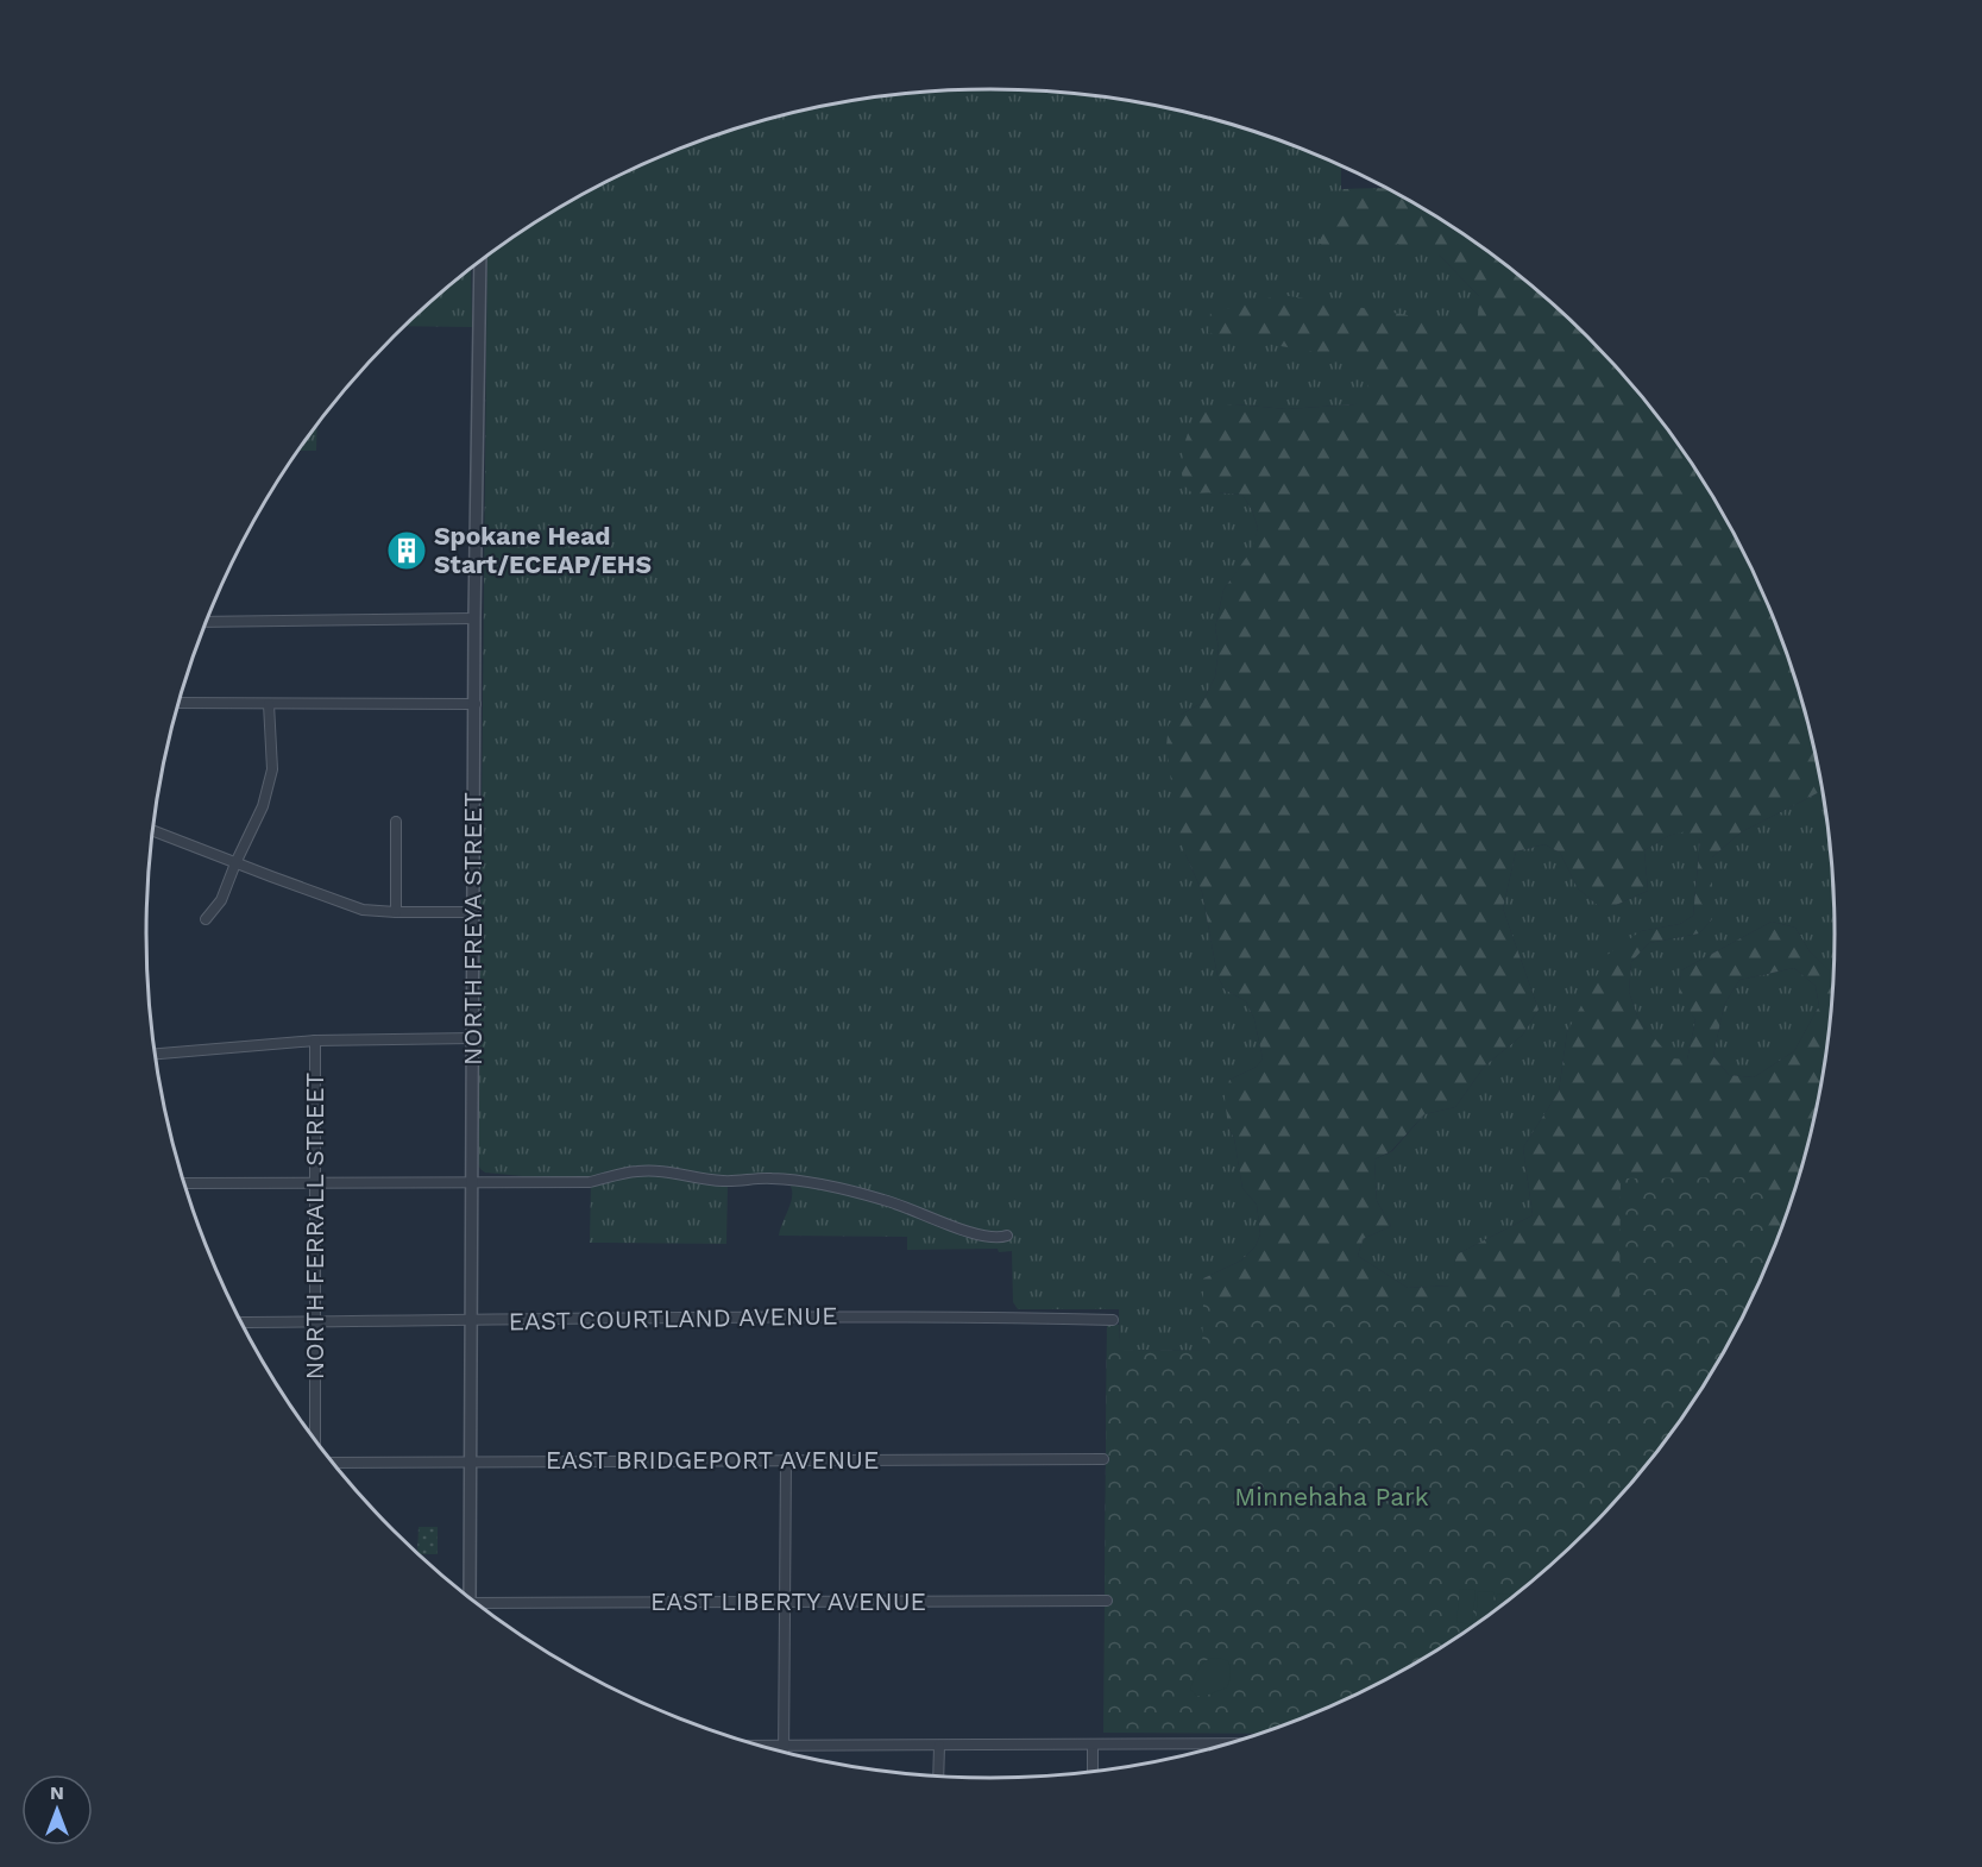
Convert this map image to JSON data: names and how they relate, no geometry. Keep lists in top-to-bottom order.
{
  "streets": {
    "street": [
      "NORTH FREYA STREET",
      "NORTH FERRALL STREET",
      "EAST COURTLAND AVENUE",
      "EAST BRIDGEPORT AVENUE",
      "EAST LIBERTY AVENUE"
    ]
  },
  "crossings": [
    ["NORTH FREYA STREET", "EAST COURTLAND AVENUE"],
    ["NORTH FREYA STREET", "EAST BRIDGEPORT AVENUE"],
    ["NORTH FERRALL STREET", "EAST COURTLAND AVENUE"]
  ],
  "parks": ["Minnehaha Park"],
  "places": {
    "building": ["Spokane Head Start/ECEAP/EHS"]
  },
  "north": "top"
}
